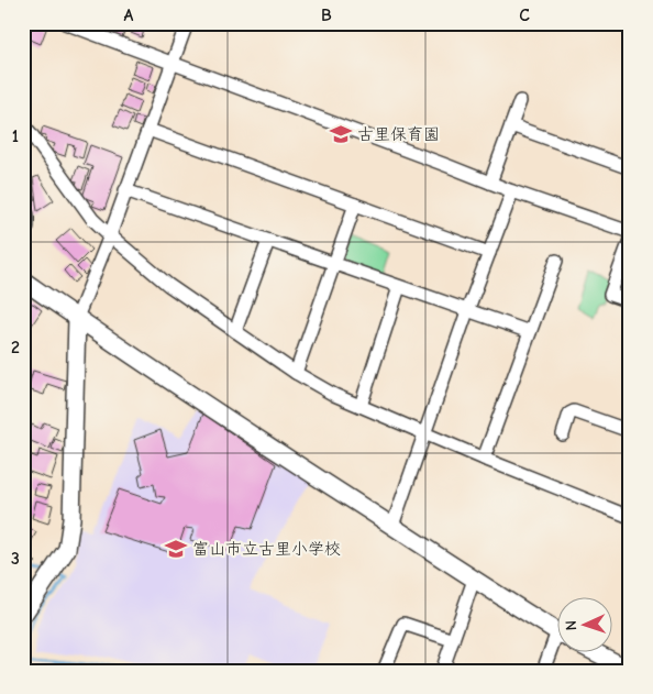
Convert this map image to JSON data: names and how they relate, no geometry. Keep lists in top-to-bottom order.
{
  "places": {
    "school or university": ["古里保育園", "富山市立古里小学校"]
  },
  "north": "left",
  "grid": {
    "columns": ["A", "B", "C"],
    "rows": ["1", "2", "3"]
  }
}
